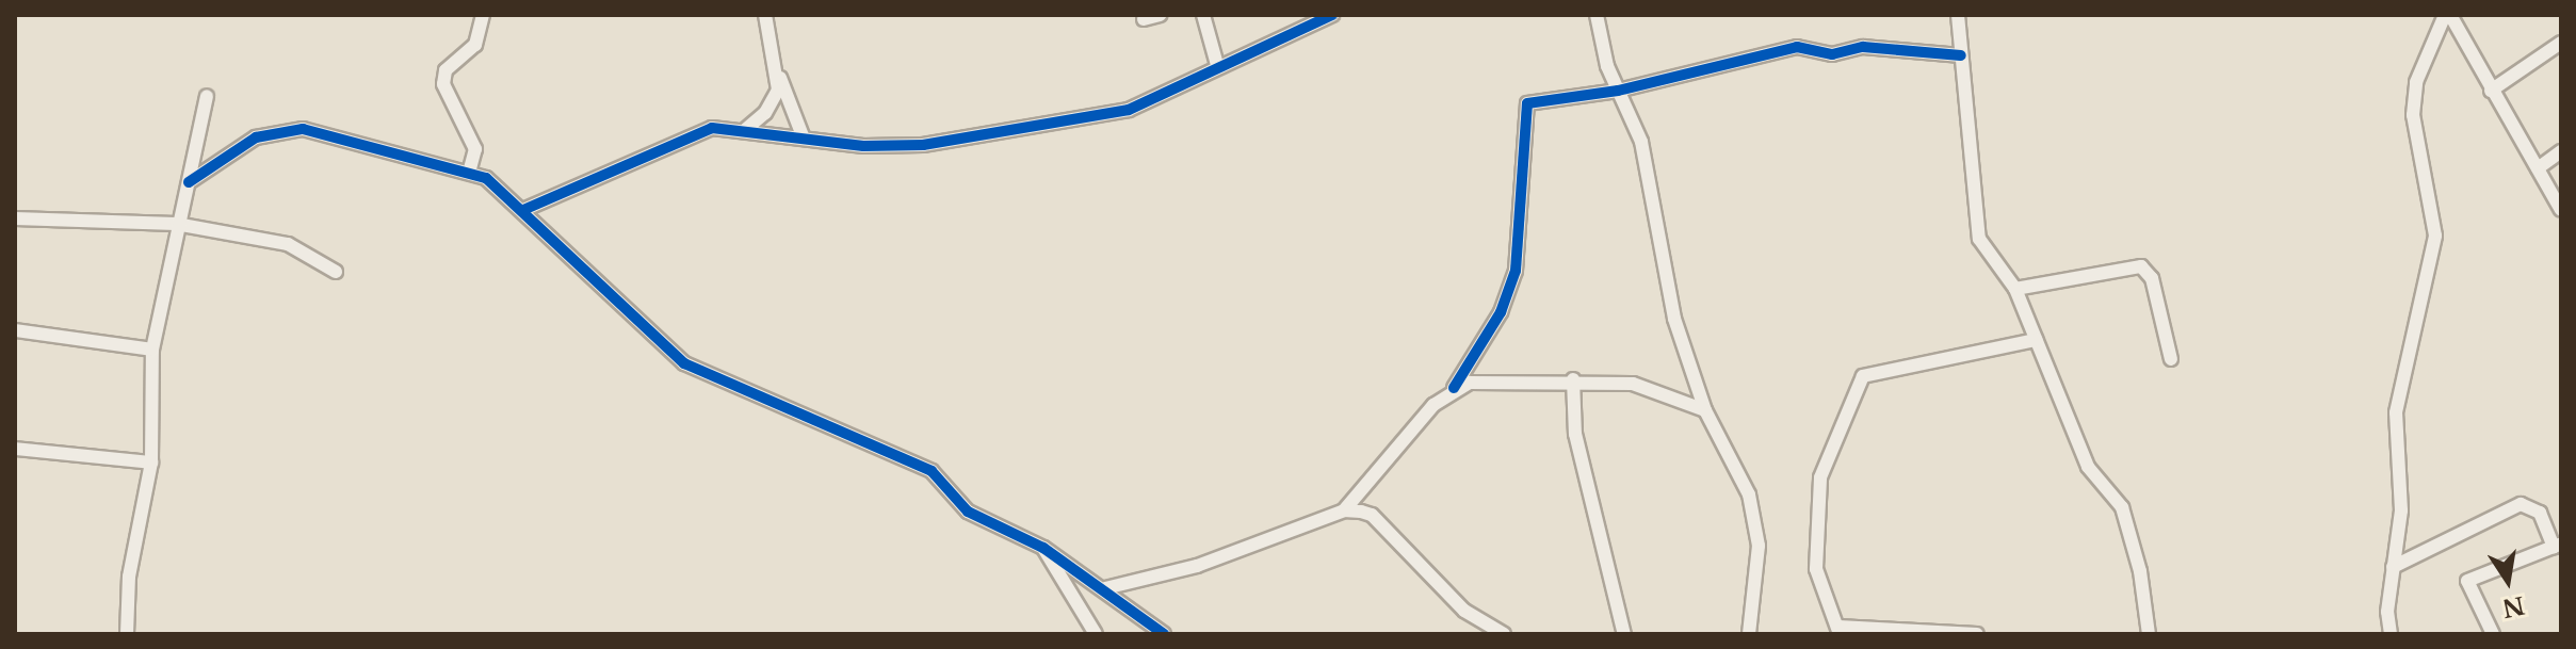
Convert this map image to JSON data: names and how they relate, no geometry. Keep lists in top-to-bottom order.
{
  "north": "bottom"
}
